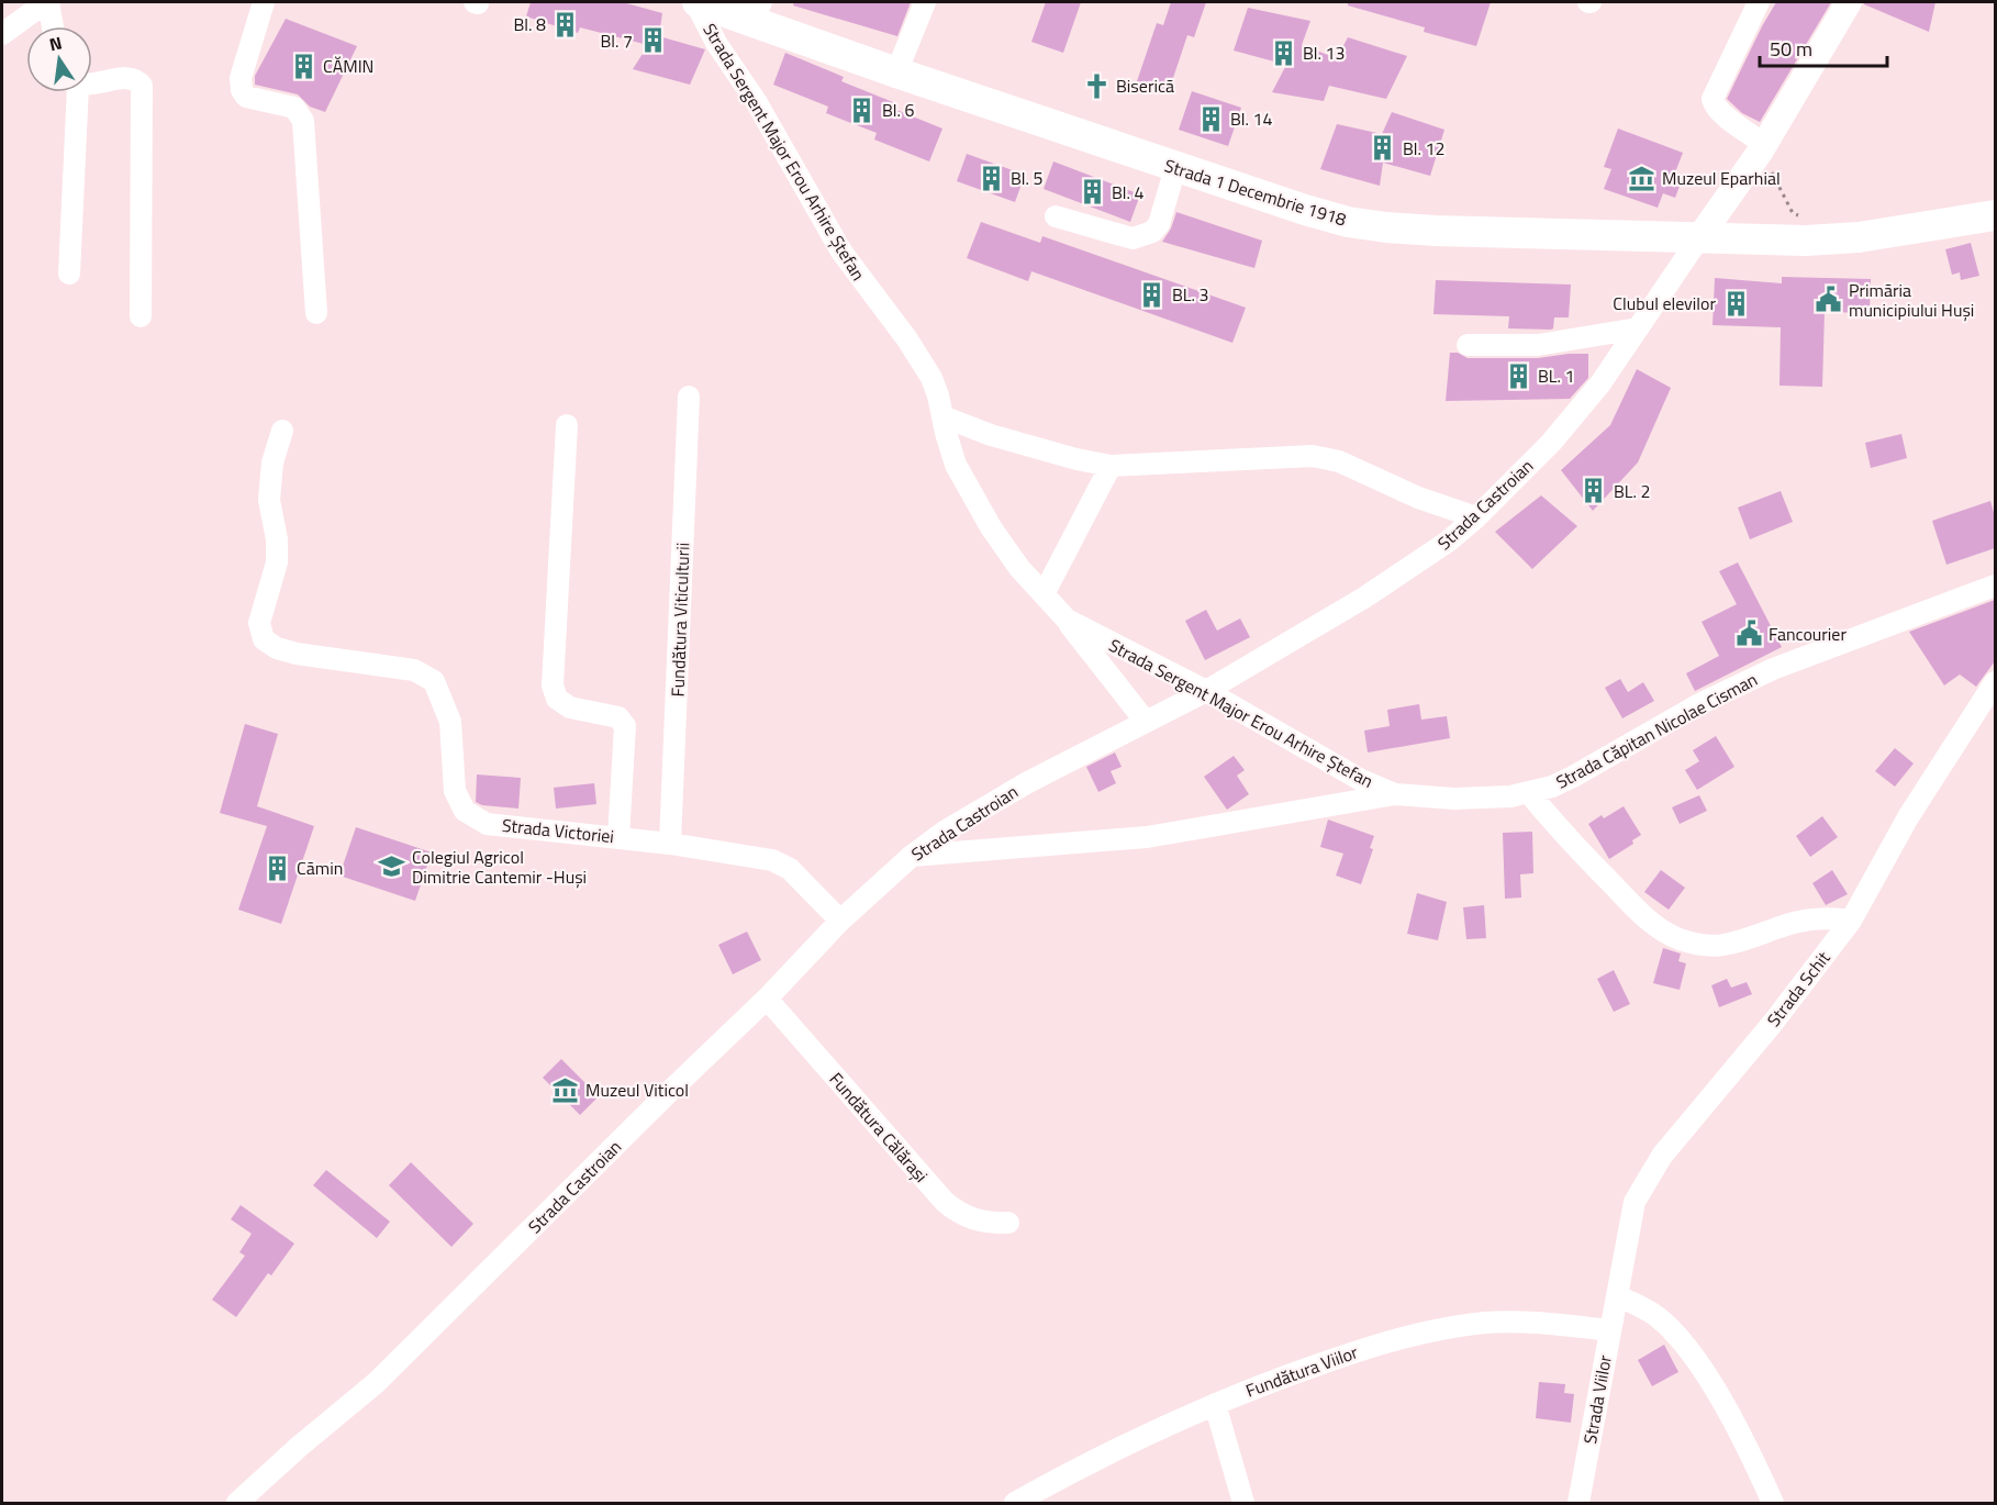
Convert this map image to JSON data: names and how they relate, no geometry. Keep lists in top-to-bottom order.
{
  "streets": {
    "highway": ["Strada 1 Decembrie 1918"],
    "street": [
      "Strada Sergent Major Erou Arhire Ștefan",
      "Strada Castroian",
      "Fundătura Viticulturii",
      "Strada Căpitan Nicolae Cisman",
      "Strada Victoriei",
      "Strada Schit",
      "Fundătura Călărași",
      "Fundătura Viilor",
      "Strada Viilor"
    ]
  },
  "crossings": [
    ["Strada Sergent Major Erou Arhire Ștefan", "Strada 1 Decembrie 1918"],
    ["Strada Sergent Major Erou Arhire Ștefan", "Strada Castroian"],
    ["Strada Sergent Major Erou Arhire Ștefan", "Strada Căpitan Nicolae Cisman"],
    ["Strada 1 Decembrie 1918", "Strada Castroian"],
    ["Strada Castroian", "Strada Căpitan Nicolae Cisman"],
    ["Strada Castroian", "Strada Victoriei"],
    ["Strada Castroian", "Fundătura Călărași"],
    ["Fundătura Viticulturii", "Strada Victoriei"],
    ["Strada Schit", "Strada Viilor"],
    ["Fundătura Viilor", "Strada Viilor"]
  ],
  "places": {
    "building": [
      "Bl. 8",
      "Bl. 7",
      "Bl. 13",
      "CĂMIN",
      "Bl. 6",
      "Bl. 14",
      "Bl. 12",
      "Bl. 5",
      "Bl. 4",
      "BL. 3",
      "Clubul elevilor",
      "BL. 1",
      "BL. 2",
      "Cămin"
    ],
    "church": ["Biserică"],
    "museum": ["Muzeul Eparhial", "Muzeul Viticol"],
    "public building": ["Primăria municipiului Huși", "Fancourier"],
    "school or university": ["Colegiul Agricol Dimitrie Cantemir -Huși"]
  },
  "scale_bar": "50 m",
  "north": "top"
}
